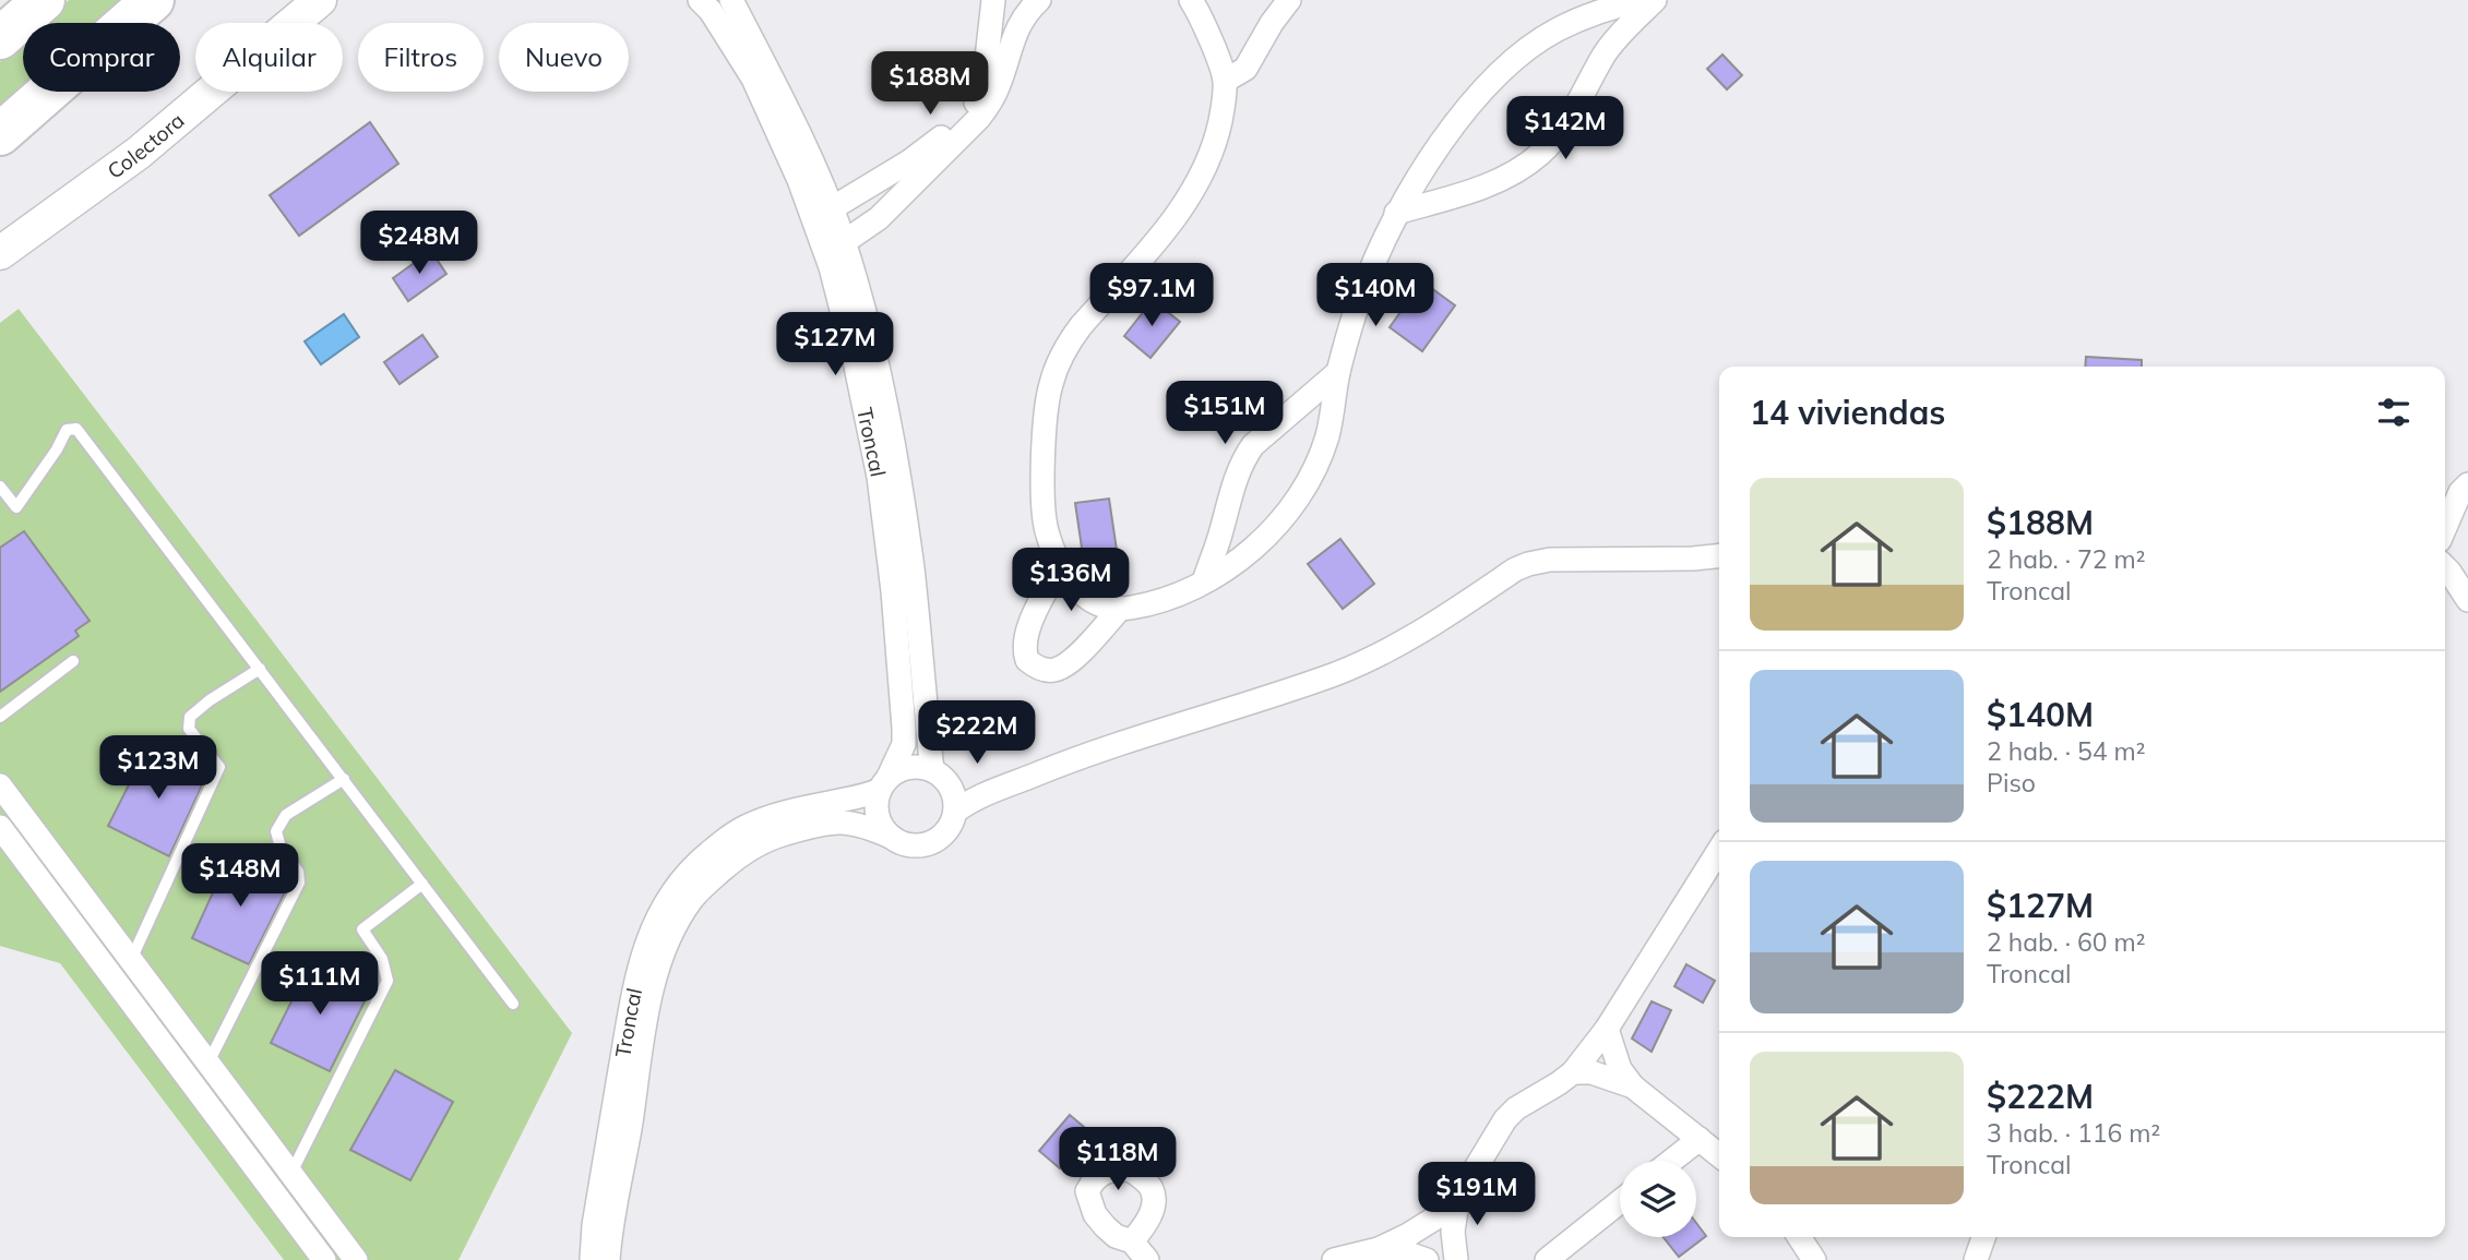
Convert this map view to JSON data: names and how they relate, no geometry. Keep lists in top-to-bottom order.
{
  "streets": {
    "main road": ["Colectora"],
    "street": ["Troncal"]
  },
  "page": {
    "chip": [
      "Comprar",
      "Alquilar",
      "Filtros",
      "Nuevo"
    ],
    "price": [
      "$188M",
      "$142M",
      "$248M",
      "$97.1M",
      "$140M",
      "$127M",
      "$151M",
      "$136M",
      "$222M",
      "$123M",
      "$148M",
      "$111M",
      "$118M",
      "$191M"
    ],
    "heading": "14 viviendas",
    "list": [
      {
        "name": "$188M",
        "note": "2 hab. · 72 m² · Troncal"
      },
      {
        "name": "$140M",
        "note": "2 hab. · 54 m² · Piso"
      },
      {
        "name": "$127M",
        "note": "2 hab. · 60 m² · Troncal"
      },
      {
        "name": "$222M",
        "note": "3 hab. · 116 m² · Troncal"
      }
    ]
  }
}
